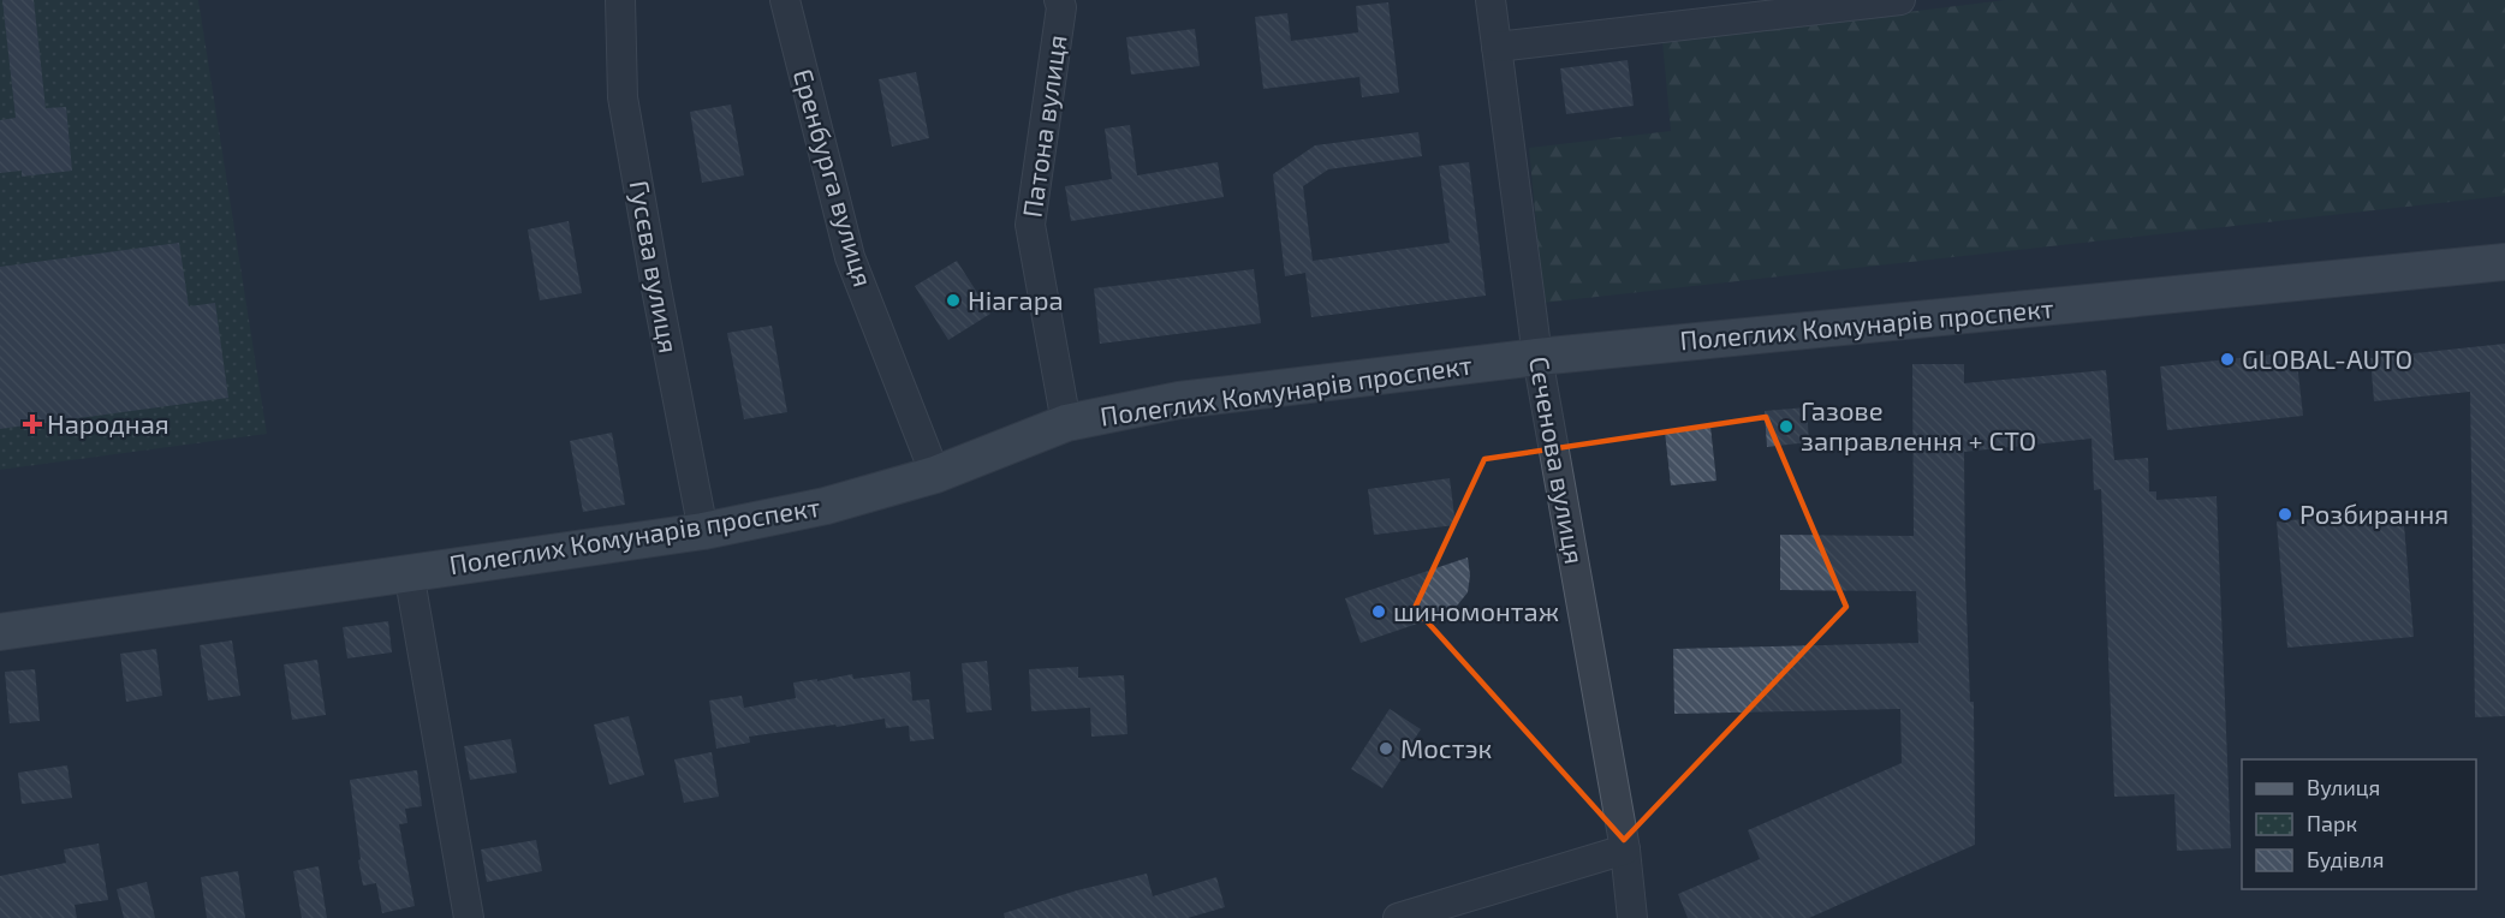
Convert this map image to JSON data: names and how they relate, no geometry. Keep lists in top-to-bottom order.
{
  "streets": {
    "main road": ["Полеглих Комунарів проспект"],
    "street": [
      "Патона вулиця",
      "Еренбурга вулиця",
      "Гусєва вулиця",
      "Сєченова вулиця"
    ]
  },
  "crossings": [
    ["Патона вулиця", "Полеглих Комунарів проспект"],
    ["Еренбурга вулиця", "Полеглих Комунарів проспект"],
    ["Гусєва вулиця", "Полеглих Комунарів проспект"],
    ["Полеглих Комунарів проспект", "Сєченова вулиця"]
  ],
  "places": {
    "other": [
      "Ніагара",
      "GLOBAL-AUTO",
      "Газове заправлення + СТО",
      "Розбирання",
      "шиномонтаж",
      "Мостэк"
    ],
    "health": ["Народная"]
  },
  "legend": ["Вулиця", "Парк", "Будівля"]
}
